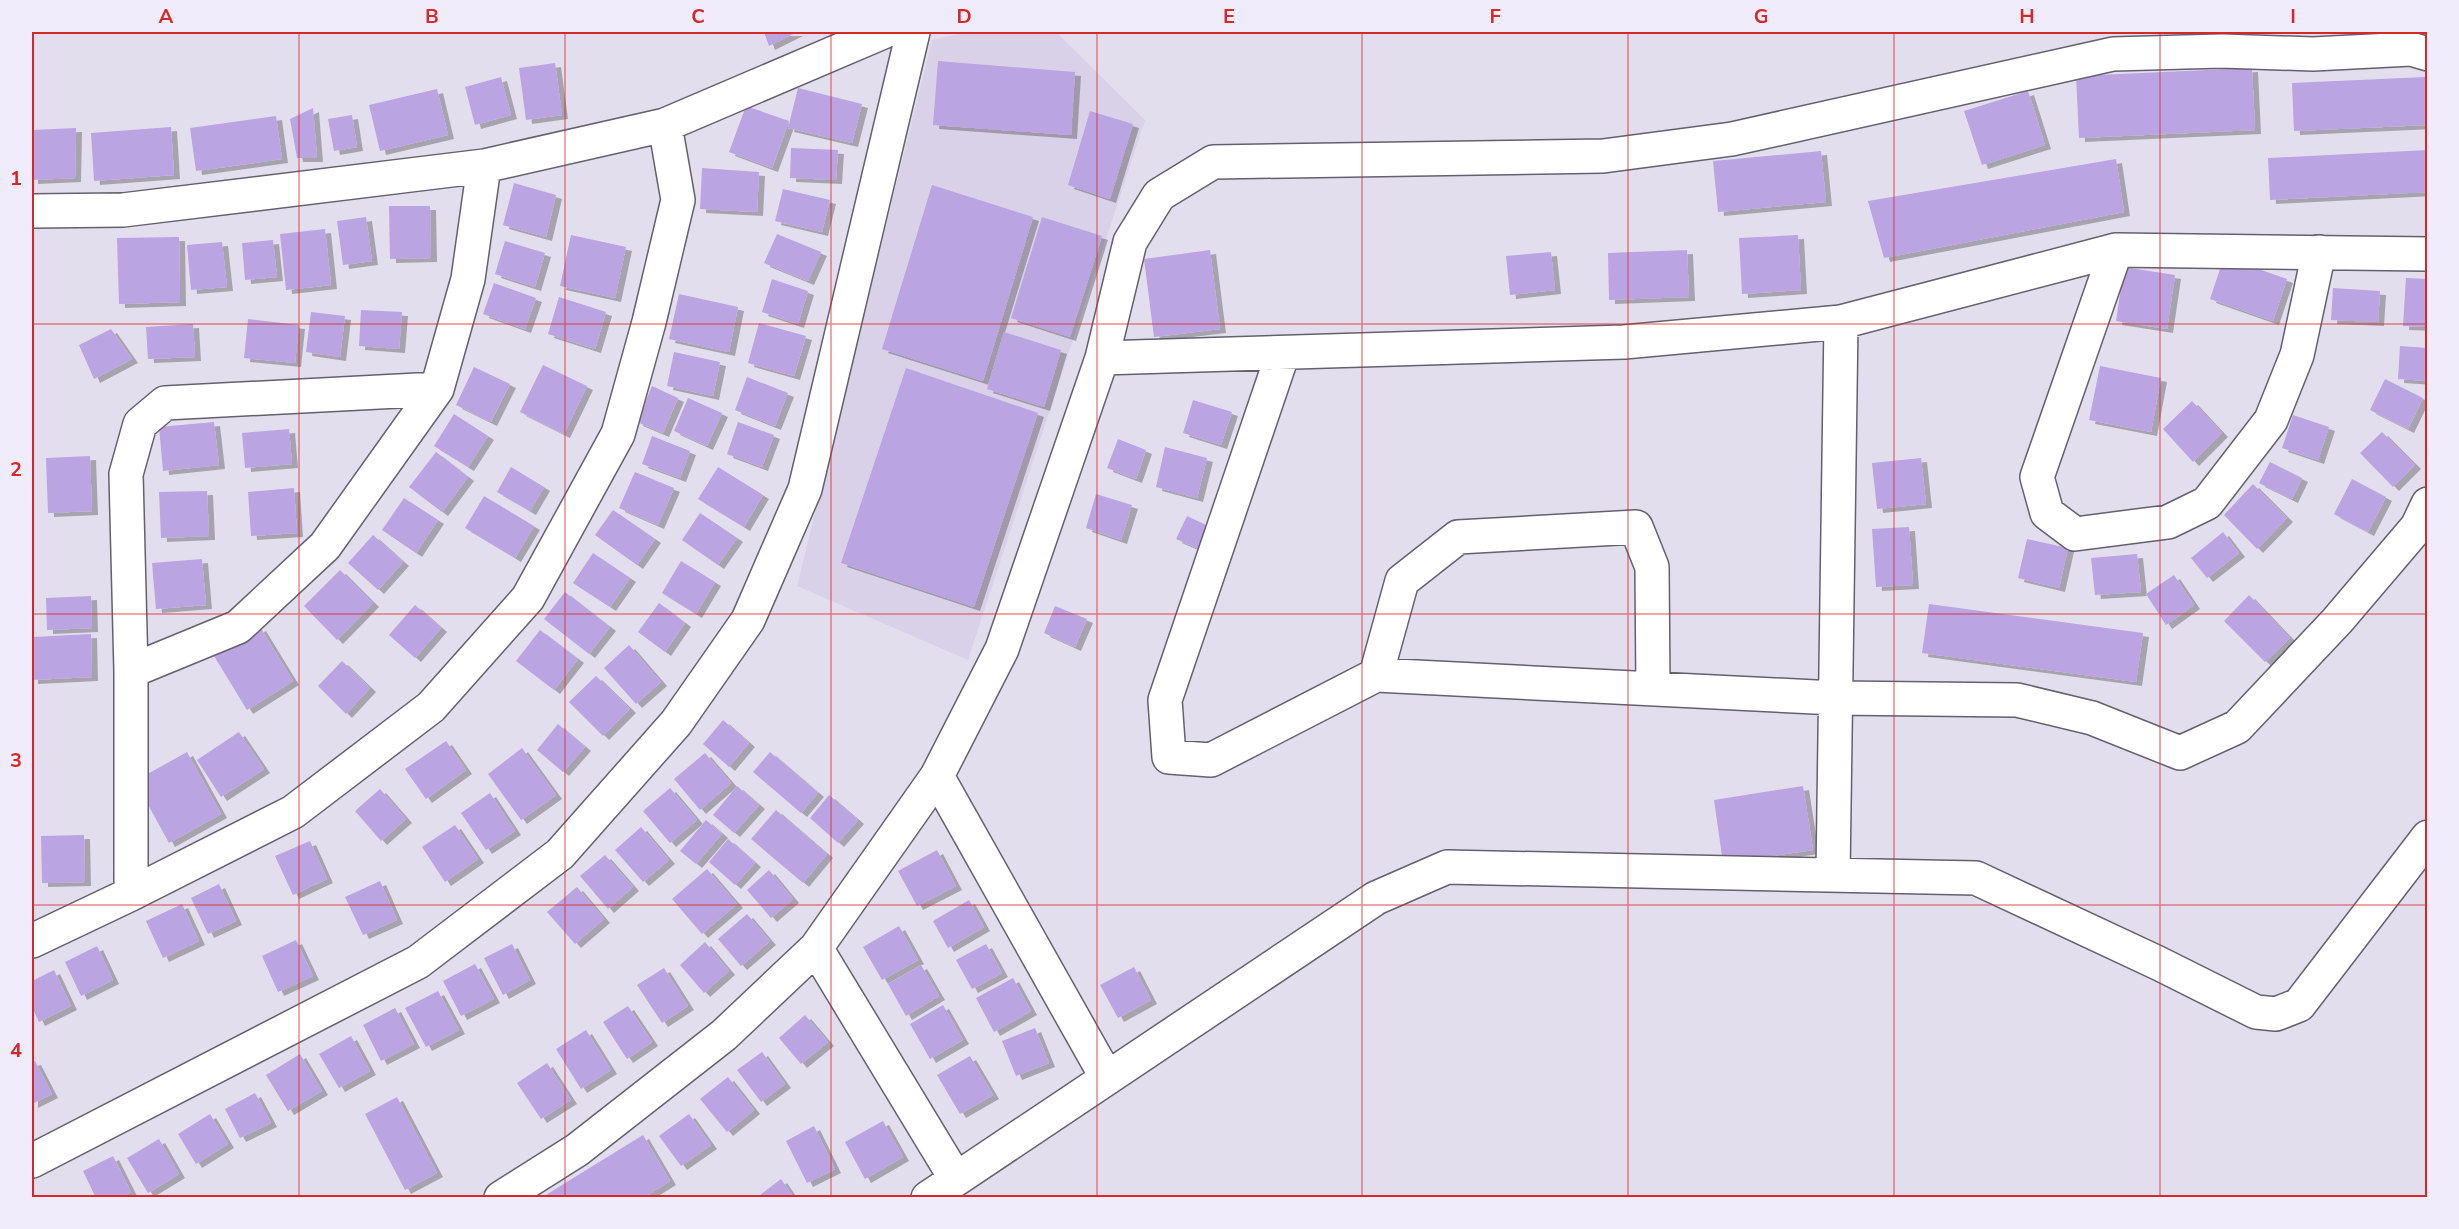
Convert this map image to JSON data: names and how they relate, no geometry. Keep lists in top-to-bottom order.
{
  "grid": {
    "columns": [
      "A",
      "B",
      "C",
      "D",
      "E",
      "F",
      "G",
      "H",
      "I"
    ],
    "rows": [
      "1",
      "2",
      "3",
      "4"
    ]
  }
}
